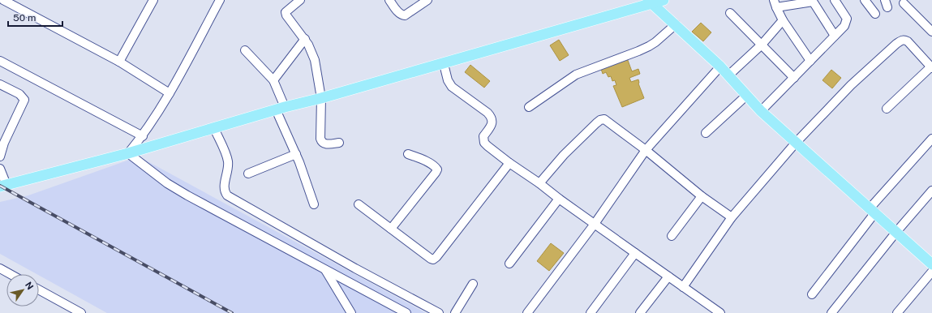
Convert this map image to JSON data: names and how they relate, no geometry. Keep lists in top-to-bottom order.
{
  "scale_bar": "50 m",
  "north": "top right"
}
